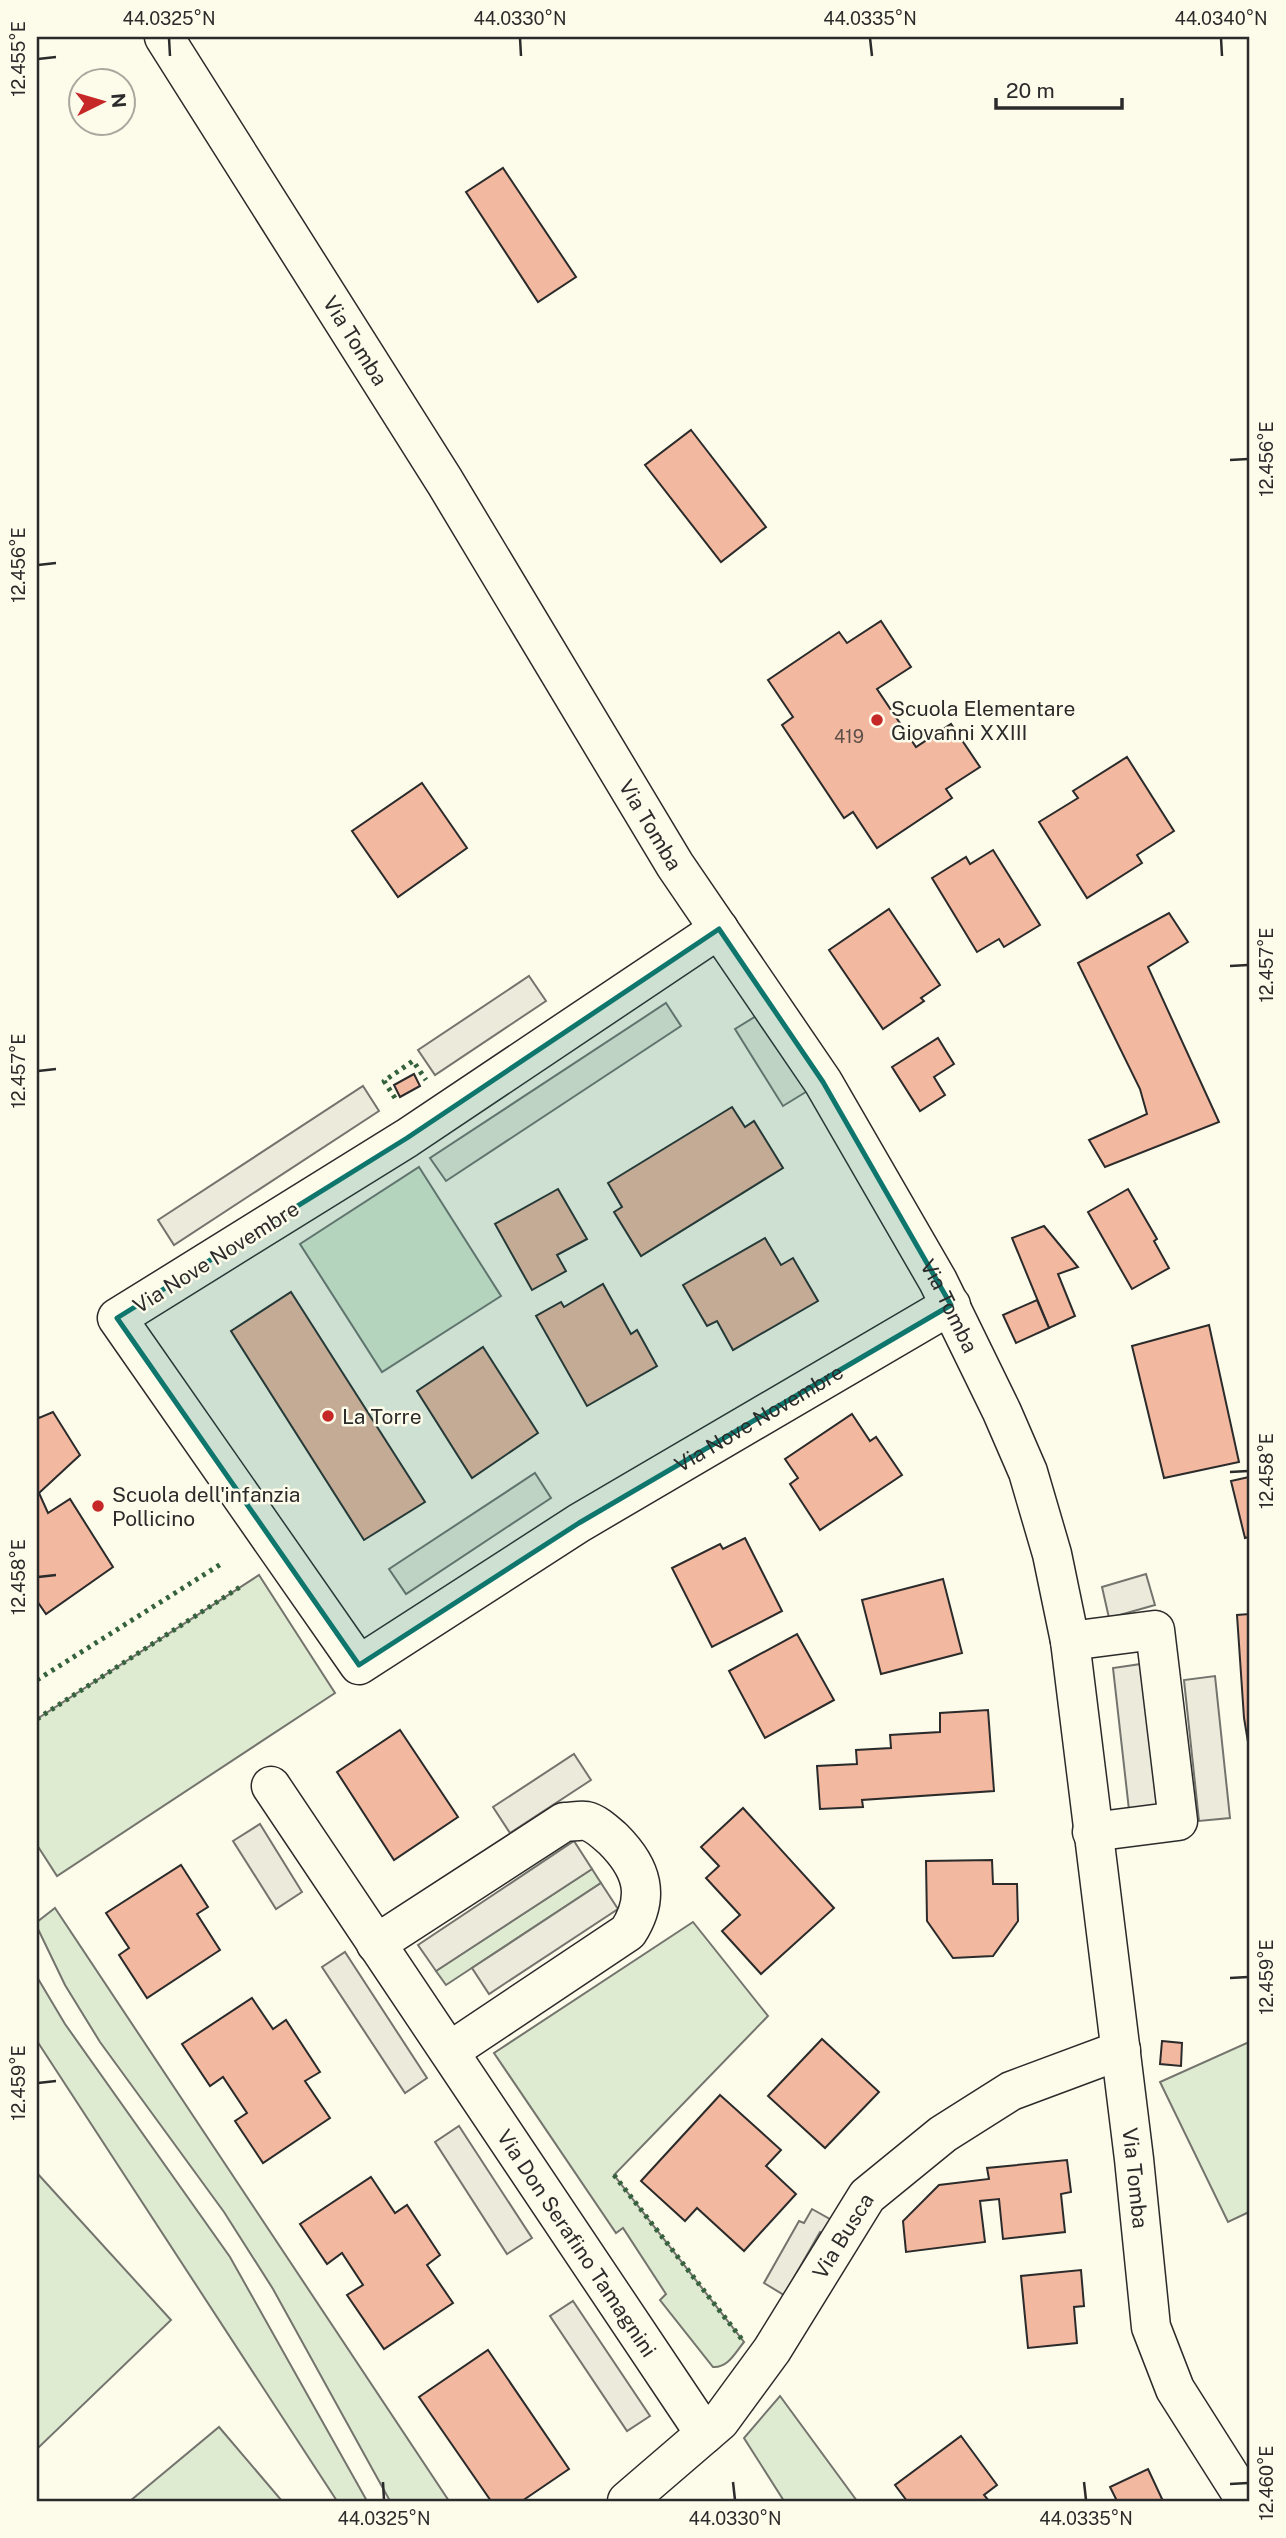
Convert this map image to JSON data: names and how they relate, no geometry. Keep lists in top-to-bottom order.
{
  "streets": {
    "street": [
      "Via Tomba",
      "Via Nove Novembre",
      "Via Busca",
      "Via Don Serafino Tamagnini"
    ]
  },
  "crossings": [
    ["Via Tomba", "Via Nove Novembre"],
    ["Via Tomba", "Via Busca"],
    ["Via Busca", "Via Don Serafino Tamagnini"]
  ],
  "places": ["Scuola Elementare Giovanni XXIII", "La Torre", "Scuola dell'infanzia Pollicino"],
  "house_numbers": ["419"],
  "scale_bar": "20 m",
  "north": "right",
  "coordinates": [
    "44.0325°N",
    "44.0330°N",
    "44.0335°N",
    "44.0340°N",
    "12.455°E",
    "12.456°E",
    "12.457°E",
    "12.458°E",
    "12.459°E",
    "12.460°E"
  ]
}
